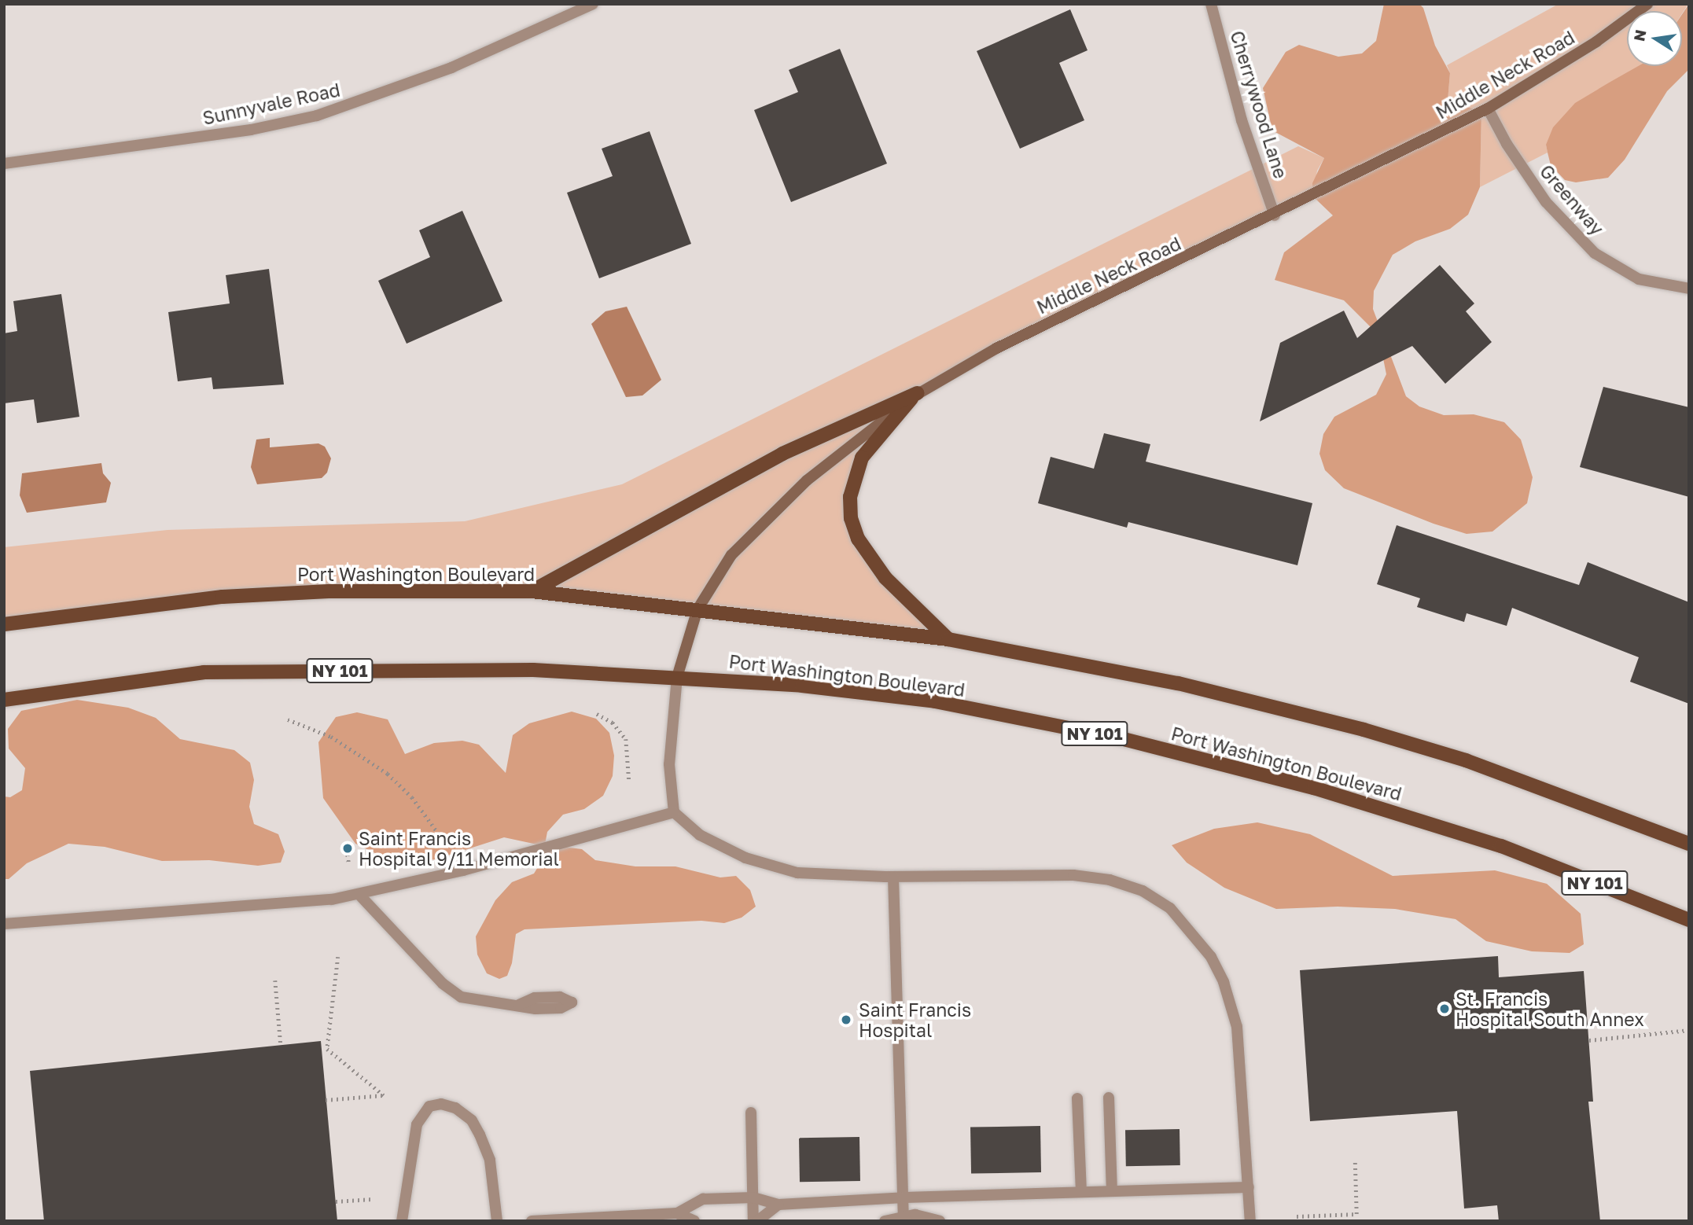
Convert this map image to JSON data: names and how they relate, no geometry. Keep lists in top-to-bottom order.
{
  "streets": {
    "main road": ["Middle Neck Road", "Port Washington Boulevard", "NY 101"],
    "street": ["Sunnyvale Road", "Cherrywood Lane", "Greenway"]
  },
  "crossings": [
    ["Middle Neck Road", "Cherrywood Lane"],
    ["Middle Neck Road", "Greenway"],
    ["Middle Neck Road", "Port Washington Boulevard"]
  ],
  "places": ["Saint Francis Hospital 9/11 Memorial", "St. Francis Hospital South Annex", "Saint Francis Hospital"],
  "north": "left"
}
